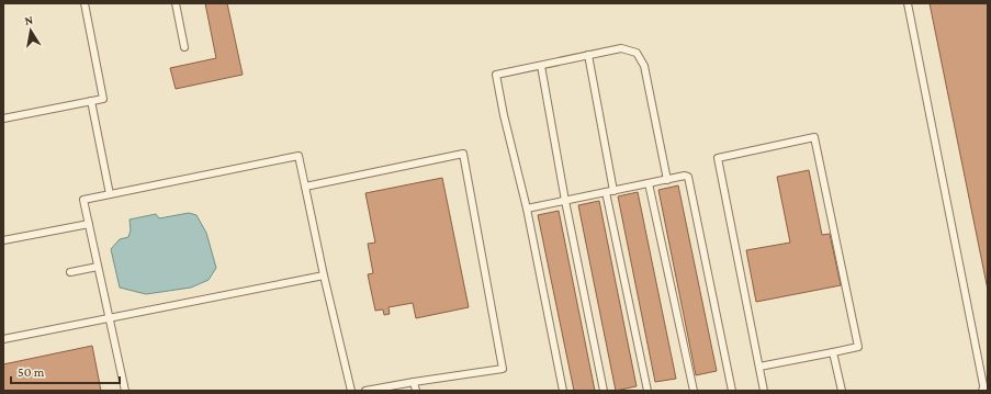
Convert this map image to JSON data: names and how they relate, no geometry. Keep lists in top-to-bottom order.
{
  "scale_bar": "50 m",
  "north": "top"
}
